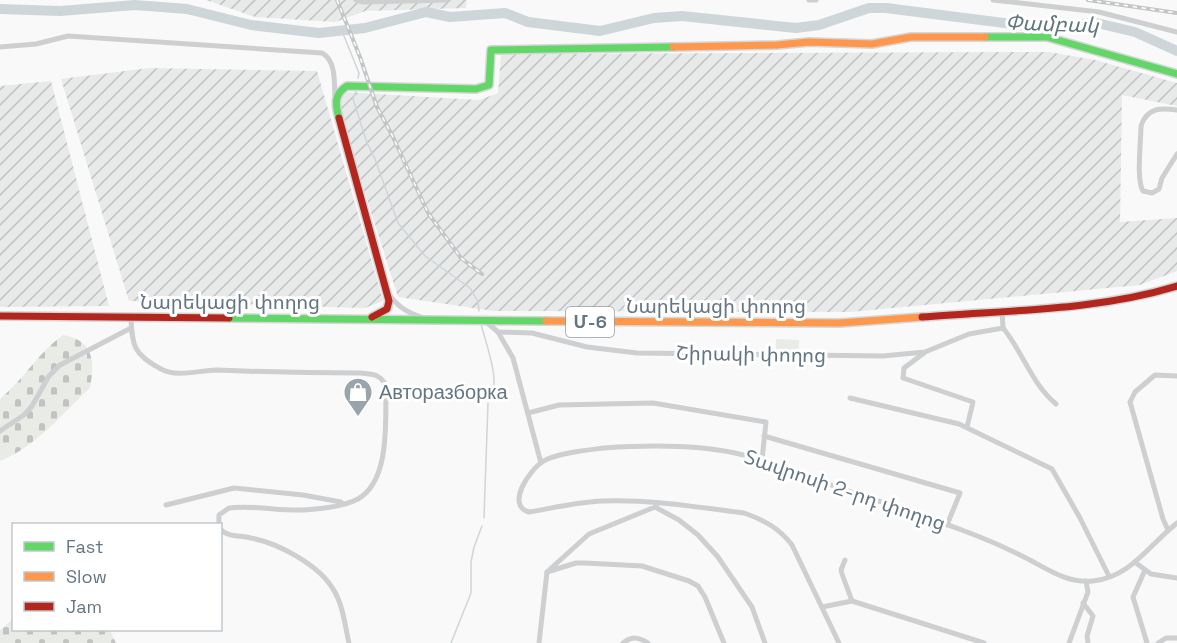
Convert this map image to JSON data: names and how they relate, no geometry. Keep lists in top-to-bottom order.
{
  "streets": {
    "main road": ["Նարեկացի փողոց", "Մ-6"],
    "street": ["Շիրակի փողոց", "Տավրոսի 2-րդ փողոց"]
  },
  "water": ["Փամբակ"],
  "places": {
    "shop": ["Авторазборка"]
  },
  "legend": ["Fast", "Slow", "Jam"]
}
